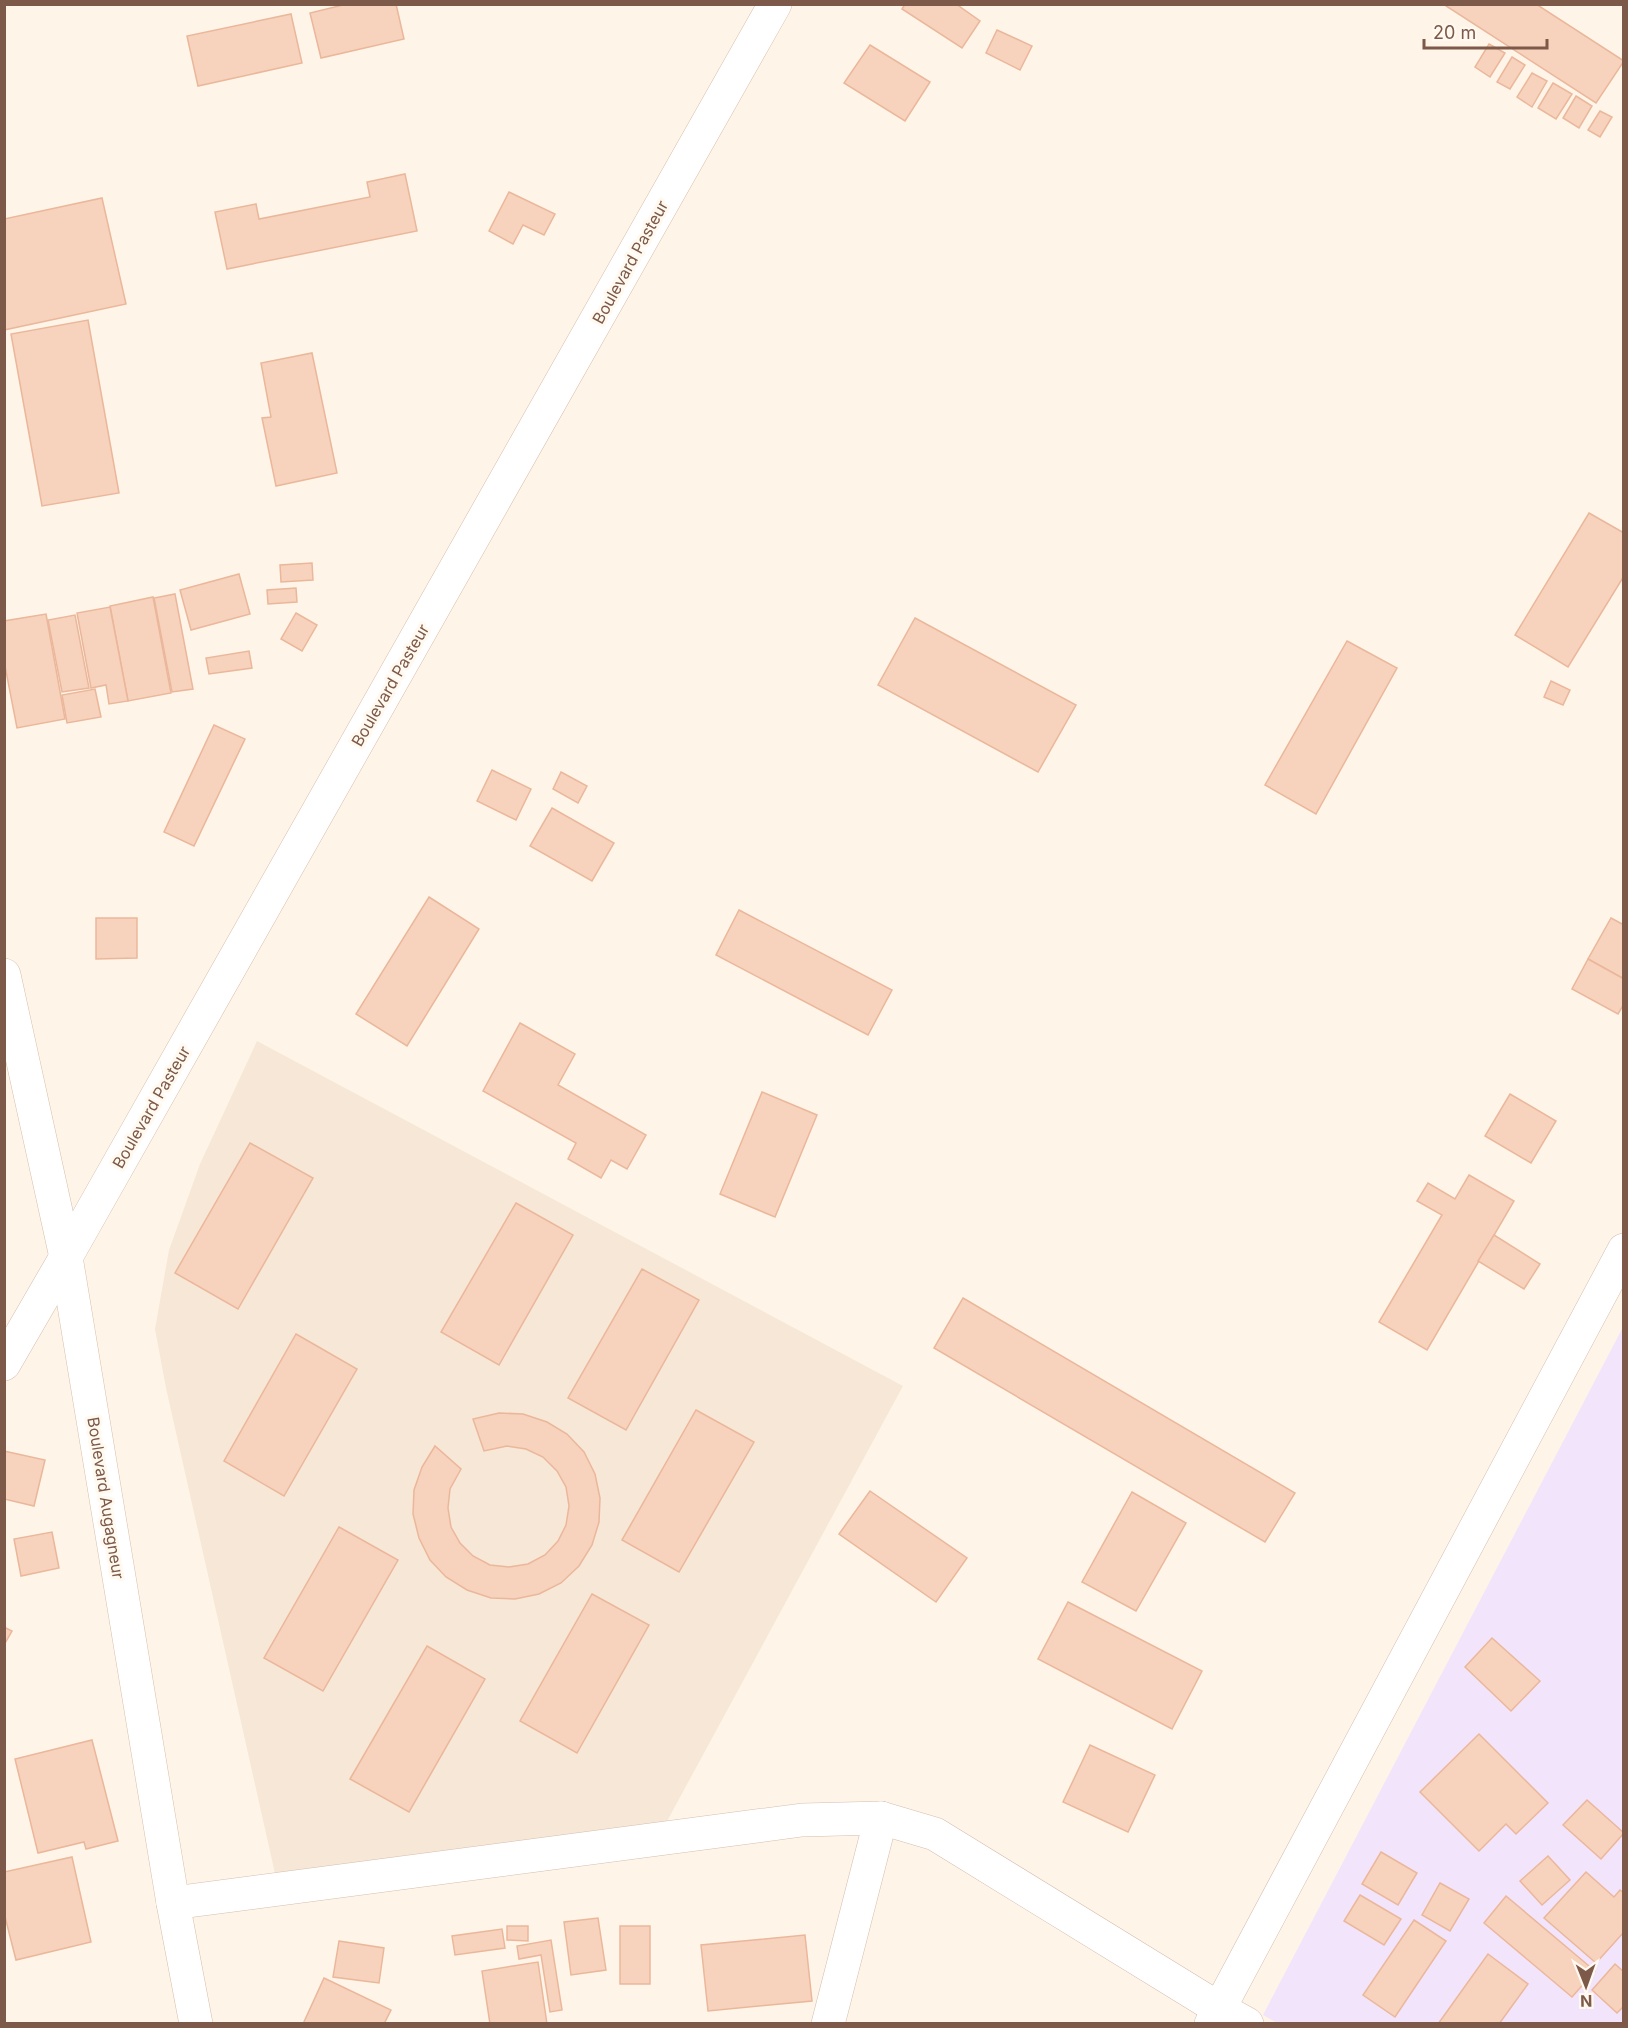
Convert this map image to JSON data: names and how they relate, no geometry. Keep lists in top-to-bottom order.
{
  "streets": {
    "street": ["Boulevard Pasteur", "Boulevard Augagneur"]
  },
  "crossings": [
    ["Boulevard Pasteur", "Boulevard Augagneur"]
  ],
  "scale_bar": "20 m",
  "north": "bottom"
}
